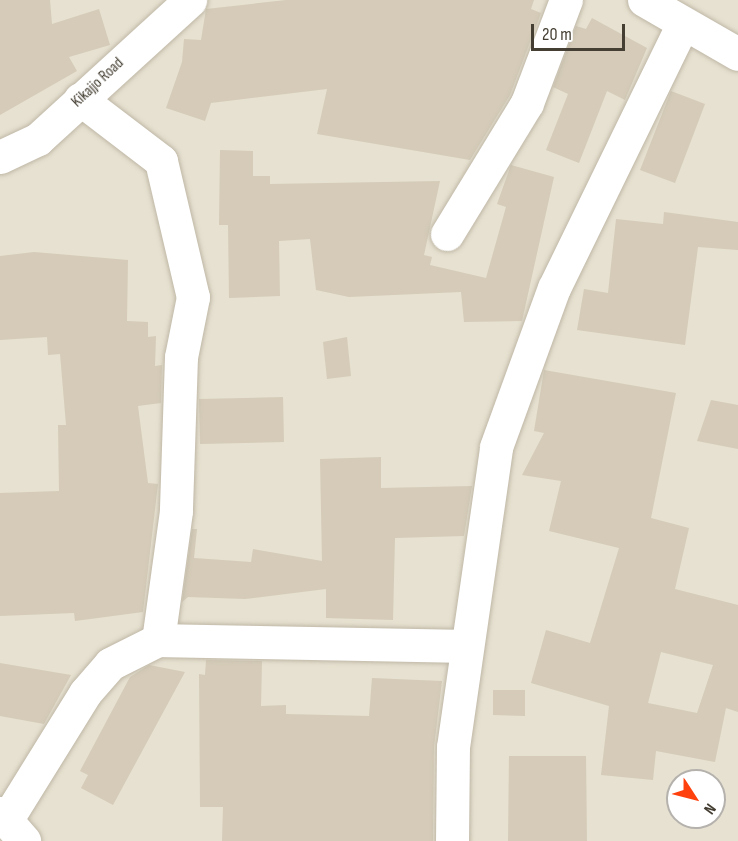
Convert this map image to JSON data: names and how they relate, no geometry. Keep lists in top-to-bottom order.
{
  "streets": {
    "street": ["Kikajjo Road"]
  },
  "scale_bar": "20 m",
  "north": "bottom right"
}
